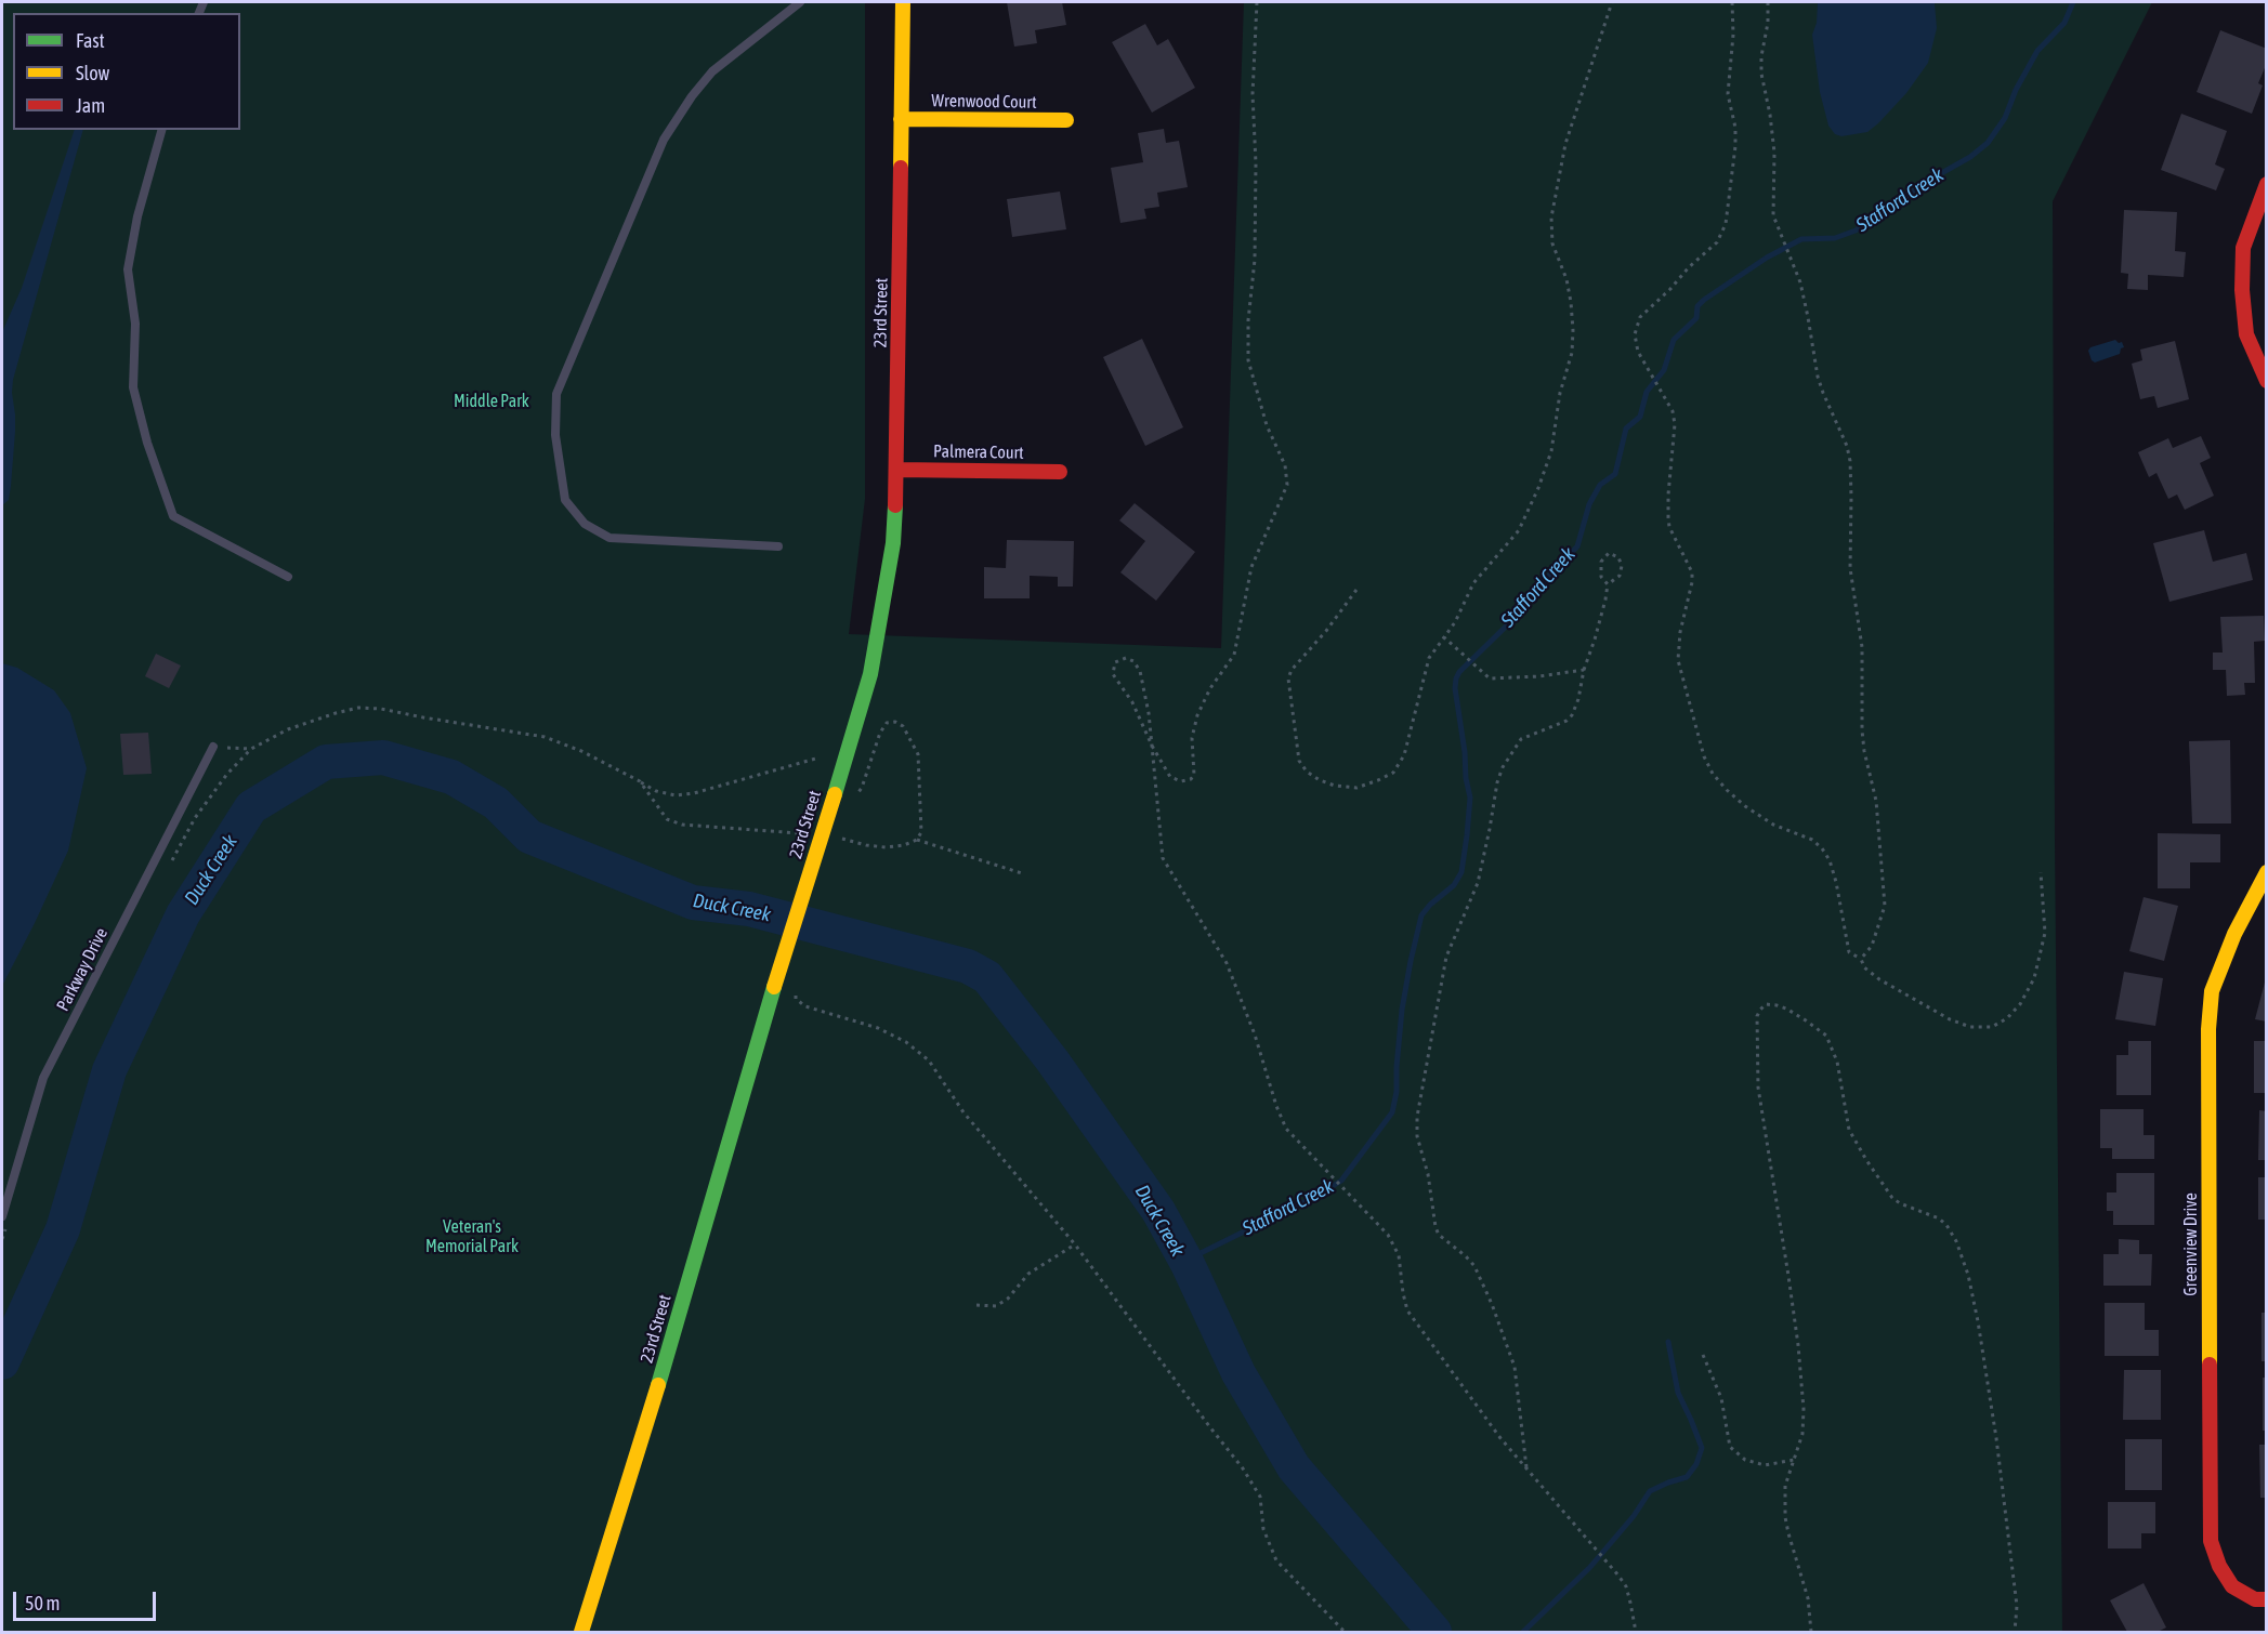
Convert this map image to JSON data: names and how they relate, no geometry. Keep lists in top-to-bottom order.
{
  "streets": {
    "street": [
      "Wrenwood Court",
      "23rd Street",
      "Palmera Court",
      "Greenview Drive"
    ],
    "lane": ["Parkway Drive"]
  },
  "crossings": [
    ["Wrenwood Court", "23rd Street"],
    ["23rd Street", "Palmera Court"]
  ],
  "water": ["Stafford Creek", "Duck Creek"],
  "parks": ["Middle Park", "Veteran's Memorial Park"],
  "legend": ["Fast", "Slow", "Jam"],
  "scale_bar": "50 m"
}
